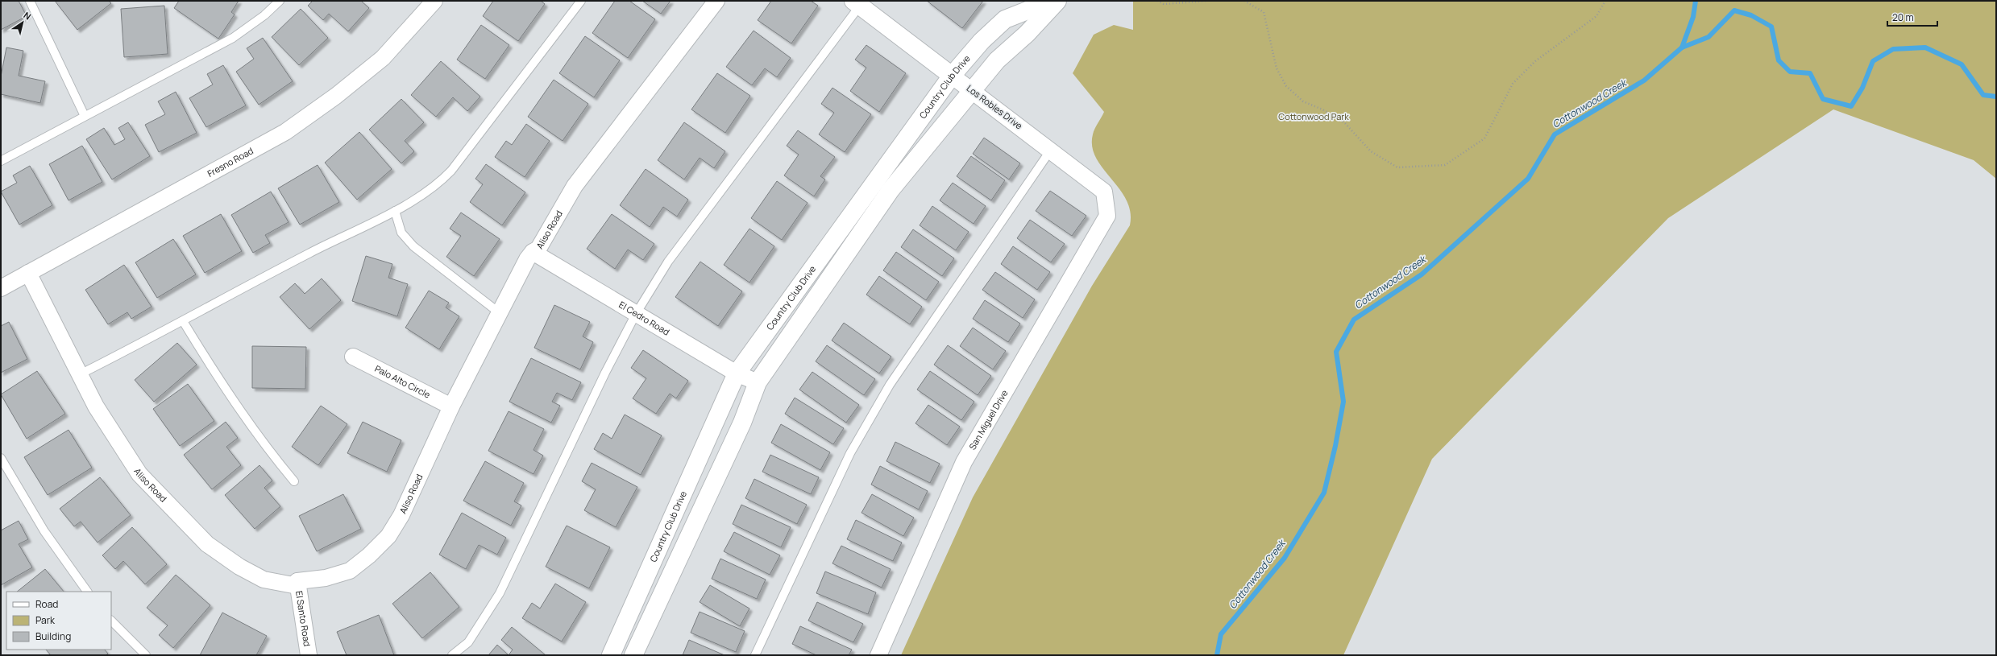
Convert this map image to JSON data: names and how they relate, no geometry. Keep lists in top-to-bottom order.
{
  "streets": {
    "street": [
      "Country Club Drive",
      "Los Robles Drive",
      "Fresno Road",
      "Aliso Road",
      "El Cedro Road",
      "Palo Alto Circle",
      "San Miguel Drive",
      "El Santo Road"
    ]
  },
  "crossings": [
    ["Country Club Drive", "Los Robles Drive"],
    ["Country Club Drive", "El Cedro Road"],
    ["Los Robles Drive", "San Miguel Drive"],
    ["Fresno Road", "Aliso Road"],
    ["Aliso Road", "El Cedro Road"],
    ["Aliso Road", "Palo Alto Circle"],
    ["Aliso Road", "El Santo Road"]
  ],
  "water": ["Cottonwood Creek"],
  "parks": ["Cottonwood Park"],
  "legend": ["Road", "Park", "Building"],
  "scale_bar": "20 m",
  "north": "top right"
}
